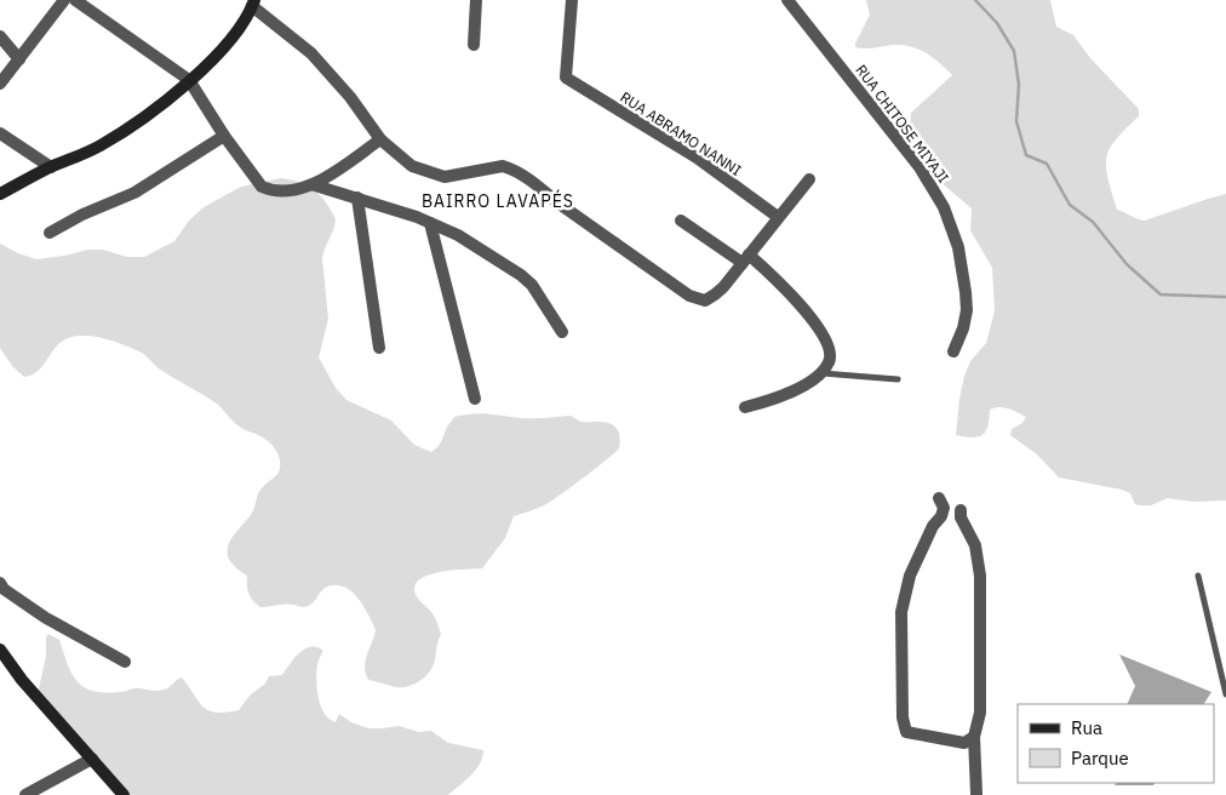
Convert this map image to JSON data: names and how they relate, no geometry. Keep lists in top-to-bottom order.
{
  "streets": {
    "street": ["RUA CHITOSE MIYAJI", "RUA ABRAMO NANNI"]
  },
  "districts": ["BAIRRO LAVAPÉS"],
  "legend": ["Rua", "Parque"]
}
